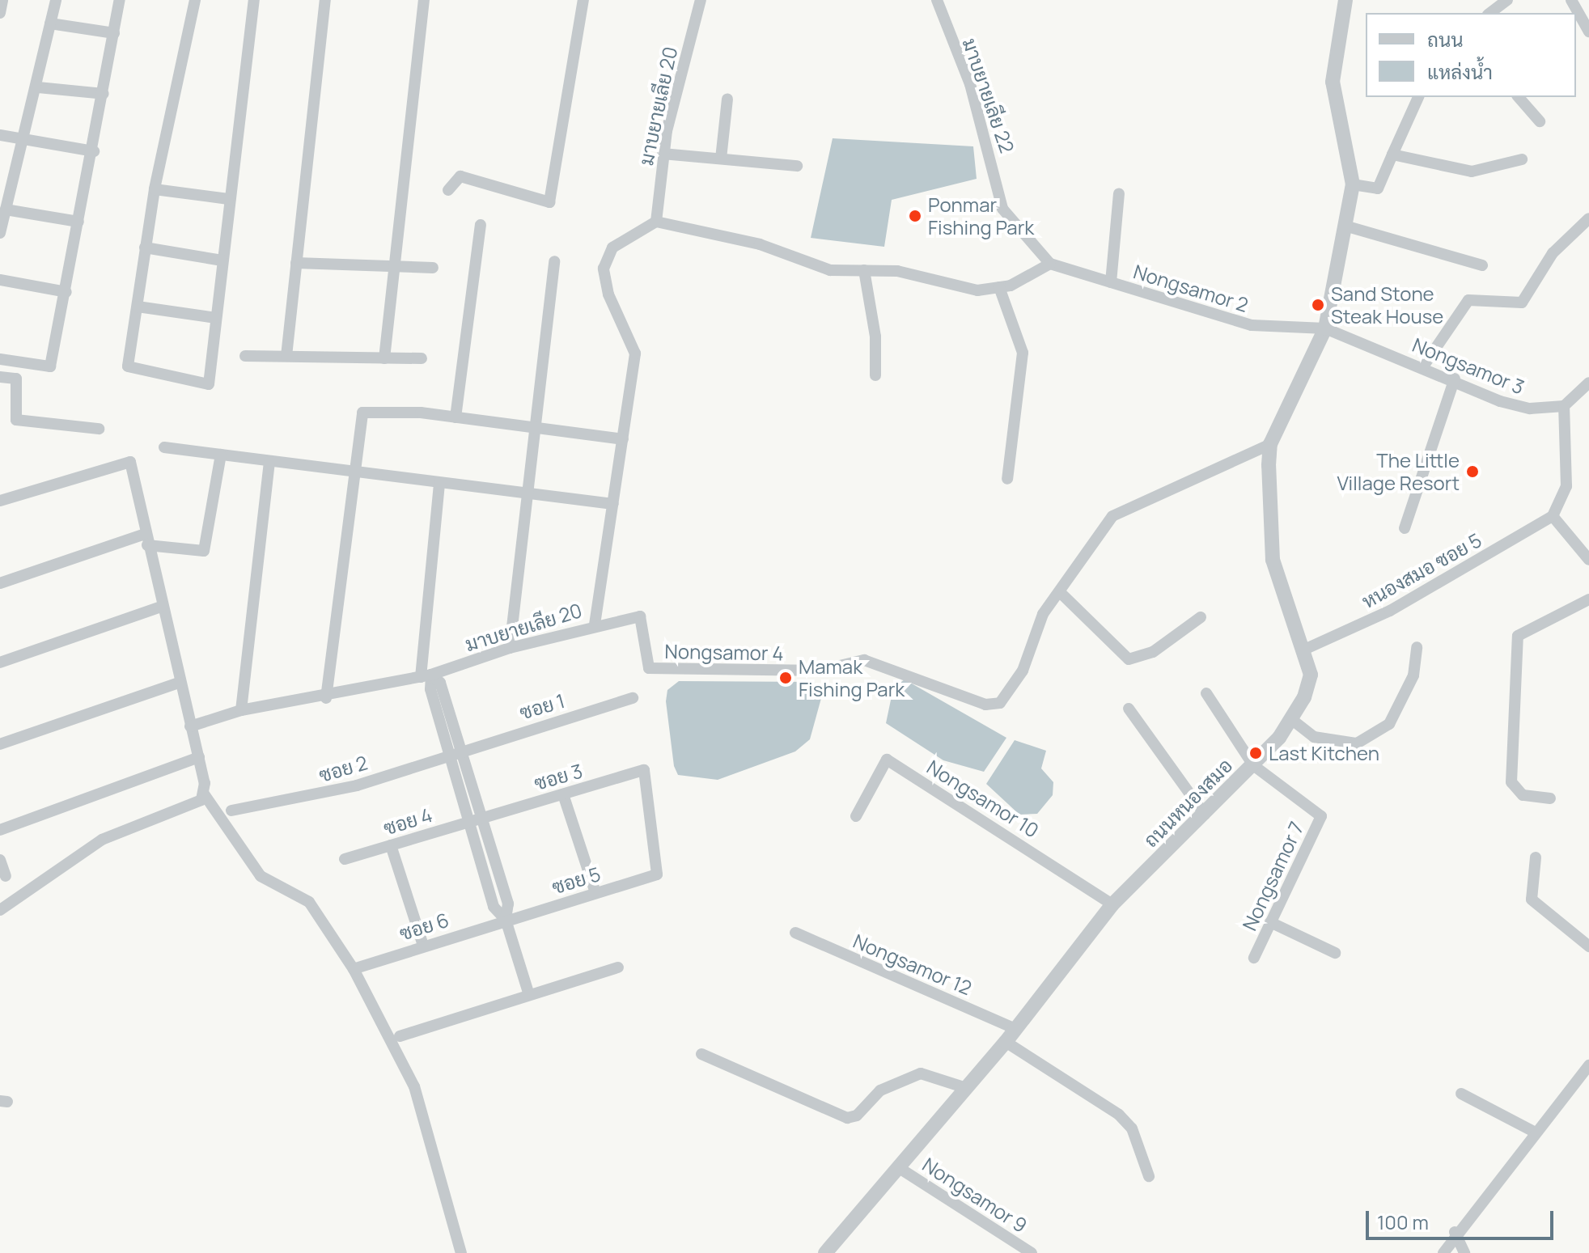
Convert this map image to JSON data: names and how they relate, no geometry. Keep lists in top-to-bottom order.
{
  "streets": {
    "street": [
      "มาบยายเลีย 22",
      "มาบยายเลีย 20",
      "Nongsamor 2",
      "Nongsamor 3",
      "หนองสมอ ซอย 5",
      "Nongsamor 4",
      "ซอย 1",
      "ซอย 2",
      "ซอย 3",
      "Nongsamor 10",
      "ถนนหนองสมอ",
      "ซอย 4",
      "Nongsamor 7",
      "ซอย 5",
      "ซอย 6",
      "Nongsamor 12",
      "Nongsamor 9"
    ]
  },
  "crossings": [
    ["มาบยายเลีย 22", "Nongsamor 2"],
    ["มาบยายเลีย 20", "Nongsamor 4"],
    ["Nongsamor 2", "Nongsamor 3"],
    ["Nongsamor 2", "ถนนหนองสมอ"],
    ["Nongsamor 3", "ถนนหนองสมอ"],
    ["หนองสมอ ซอย 5", "ถนนหนองสมอ"],
    ["Nongsamor 4", "ถนนหนองสมอ"],
    ["ซอย 1", "ซอย 2"],
    ["ซอย 3", "ซอย 4"],
    ["ซอย 3", "ซอย 5"],
    ["Nongsamor 10", "ถนนหนองสมอ"],
    ["ถนนหนองสมอ", "Nongsamor 7"],
    ["ถนนหนองสมอ", "Nongsamor 12"],
    ["ถนนหนองสมอ", "Nongsamor 9"],
    ["ซอย 5", "ซอย 6"]
  ],
  "places": [
    "Ponmar Fishing Park",
    "Sand Stone Steak House",
    "The Little Village Resort",
    "Mamak Fishing Park",
    "Last Kitchen"
  ],
  "legend": ["ถนน", "แหล่งน้ำ"],
  "scale_bar": "100 m"
}
